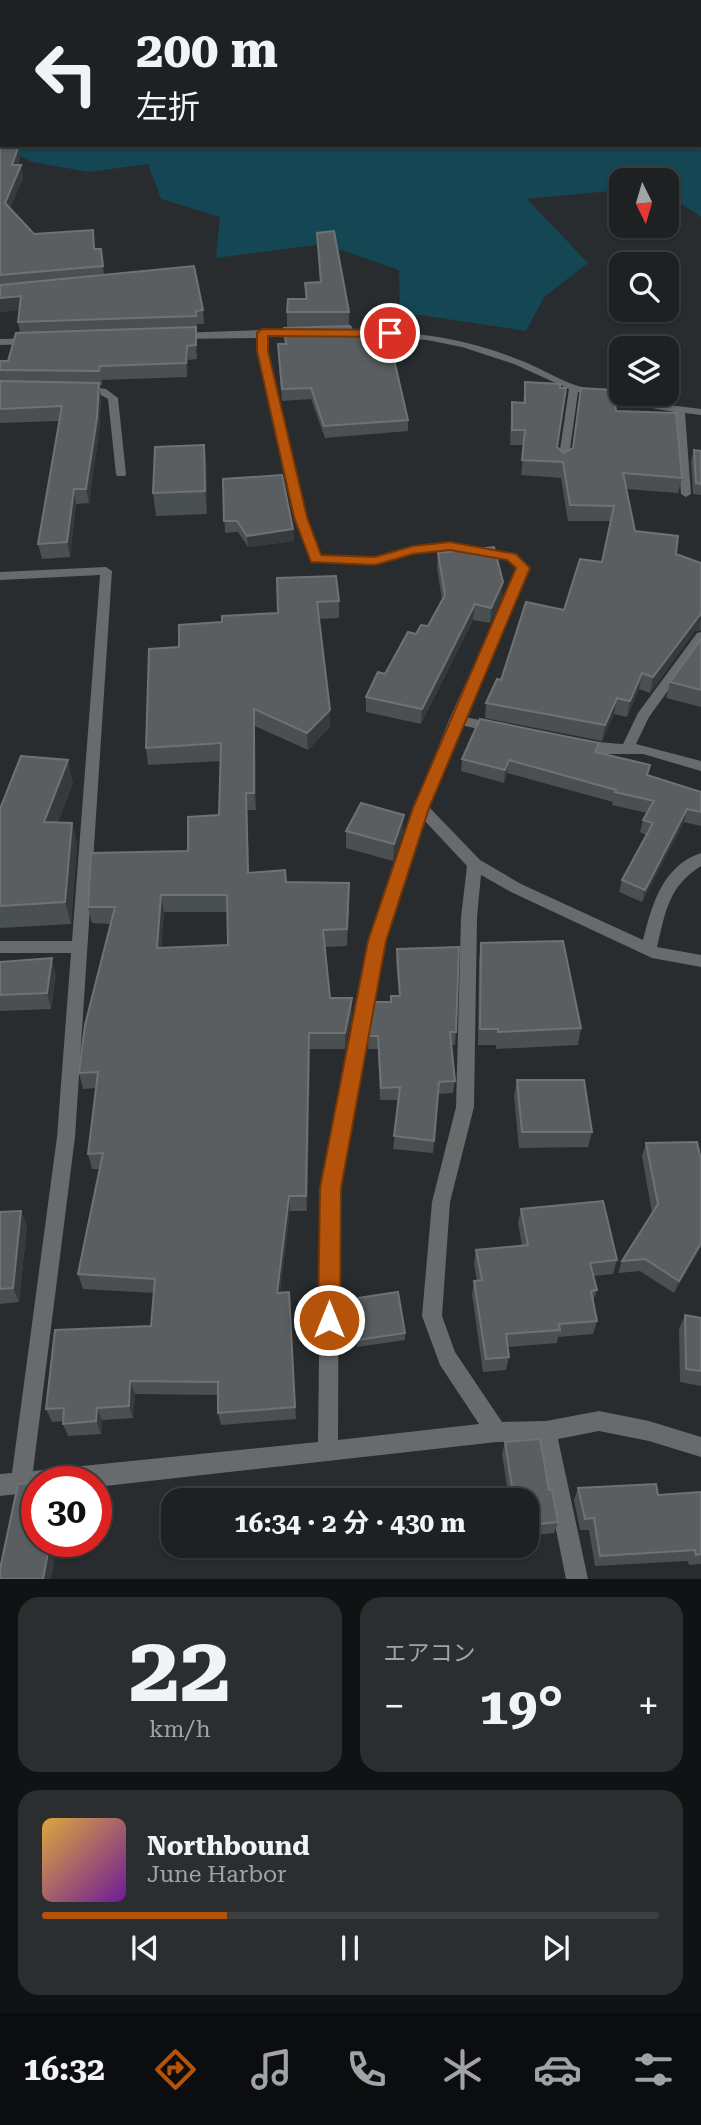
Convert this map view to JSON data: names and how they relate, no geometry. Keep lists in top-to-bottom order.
{
  "north": "bottom",
  "page": {
    "turn": ["200 m", "左折"],
    "limit": "30",
    "trip": "16:34 · 2 分 · 430 m",
    "tile": [
      ["22", "km/h"],
      "エアコン"
    ],
    "heat": ["−", "19°", "+"],
    "song": ["Northbound", "June Harbor"],
    "tabs": "16:32"
  }
}
